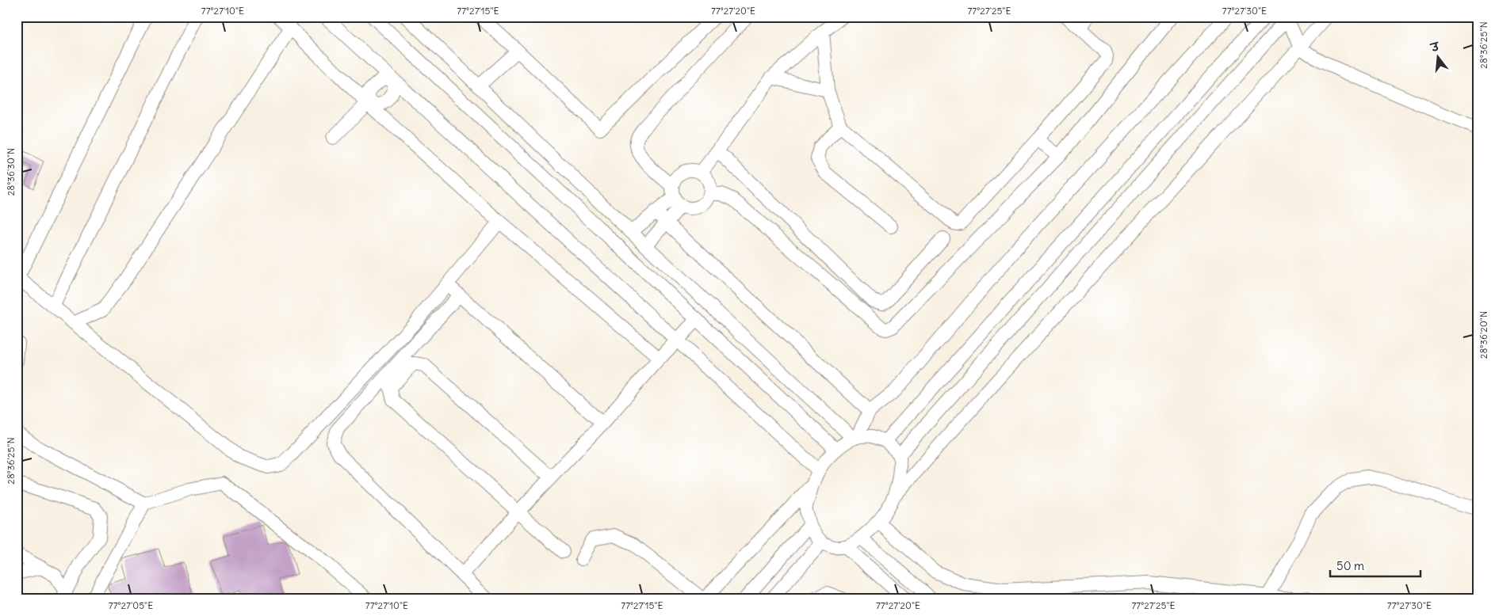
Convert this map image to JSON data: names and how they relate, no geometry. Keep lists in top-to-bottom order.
{
  "scale_bar": "50 m",
  "north": "top",
  "coordinates": [
    "77°27'10\"E",
    "77°27'15\"E",
    "77°27'20\"E",
    "77°27'25\"E",
    "77°27'30\"E",
    "28°36'25\"N",
    "28°36'30\"N",
    "28°36'20\"N",
    "77°27'05\"E"
  ]
}
